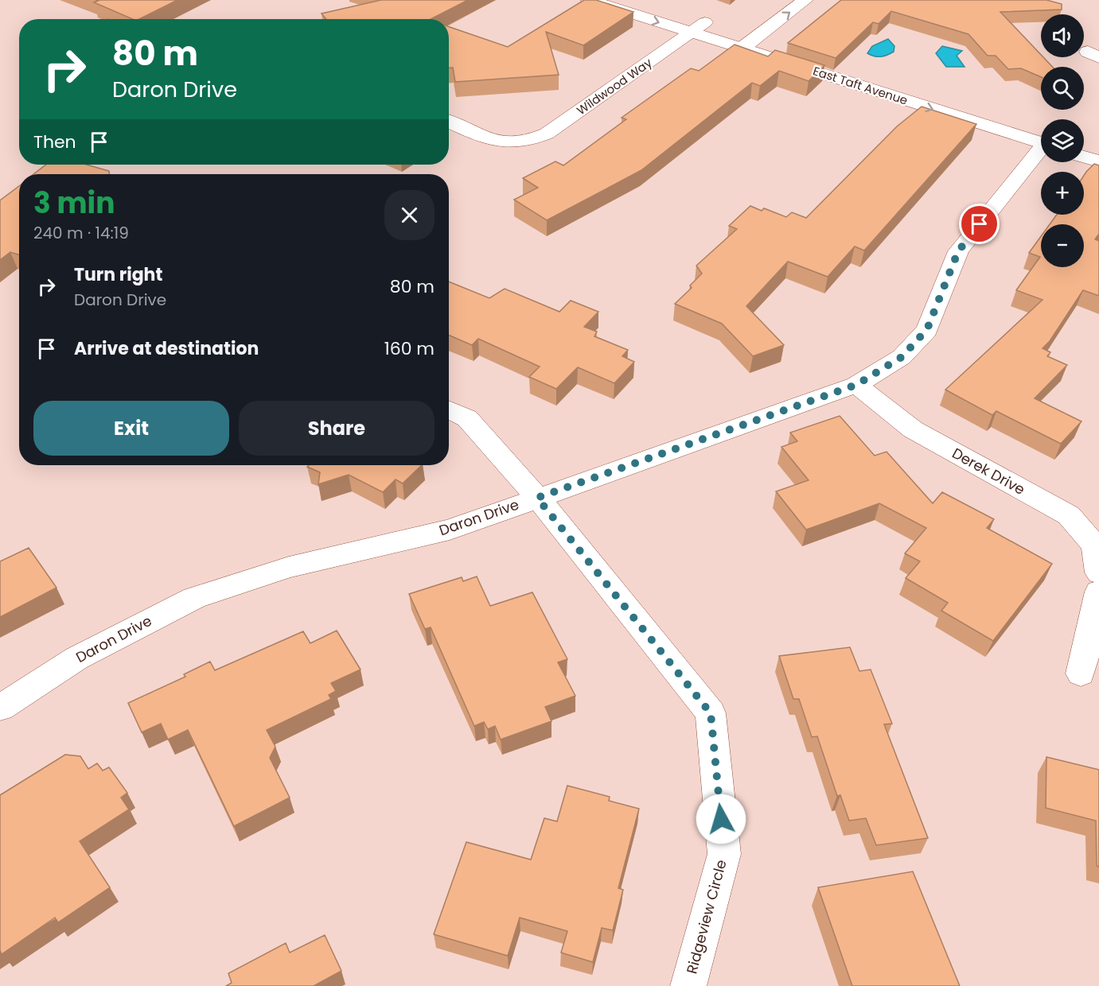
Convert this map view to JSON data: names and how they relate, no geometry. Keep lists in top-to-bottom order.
{
  "streets": {
    "street": [
      "East Taft Avenue",
      "Wildwood Way",
      "Derek Drive",
      "Daron Drive",
      "Ridgeview Circle"
    ]
  },
  "crossings": [
    ["East Taft Avenue", "Wildwood Way"],
    ["Derek Drive", "Daron Drive"],
    ["Daron Drive", "Ridgeview Circle"]
  ],
  "page": {
    "map_buttons": ["+", "−"],
    "turn": ["80 m", "Daron Drive"],
    "then": "Then",
    "heading": ["3 min", "240 m · 14:19"],
    "list": [
      {
        "name": "Turn right",
        "note": "Daron Drive",
        "value": "80 m"
      },
      {
        "name": "Arrive at destination",
        "value": "160 m"
      }
    ],
    "buttons": ["Exit", "Share"]
  }
}
